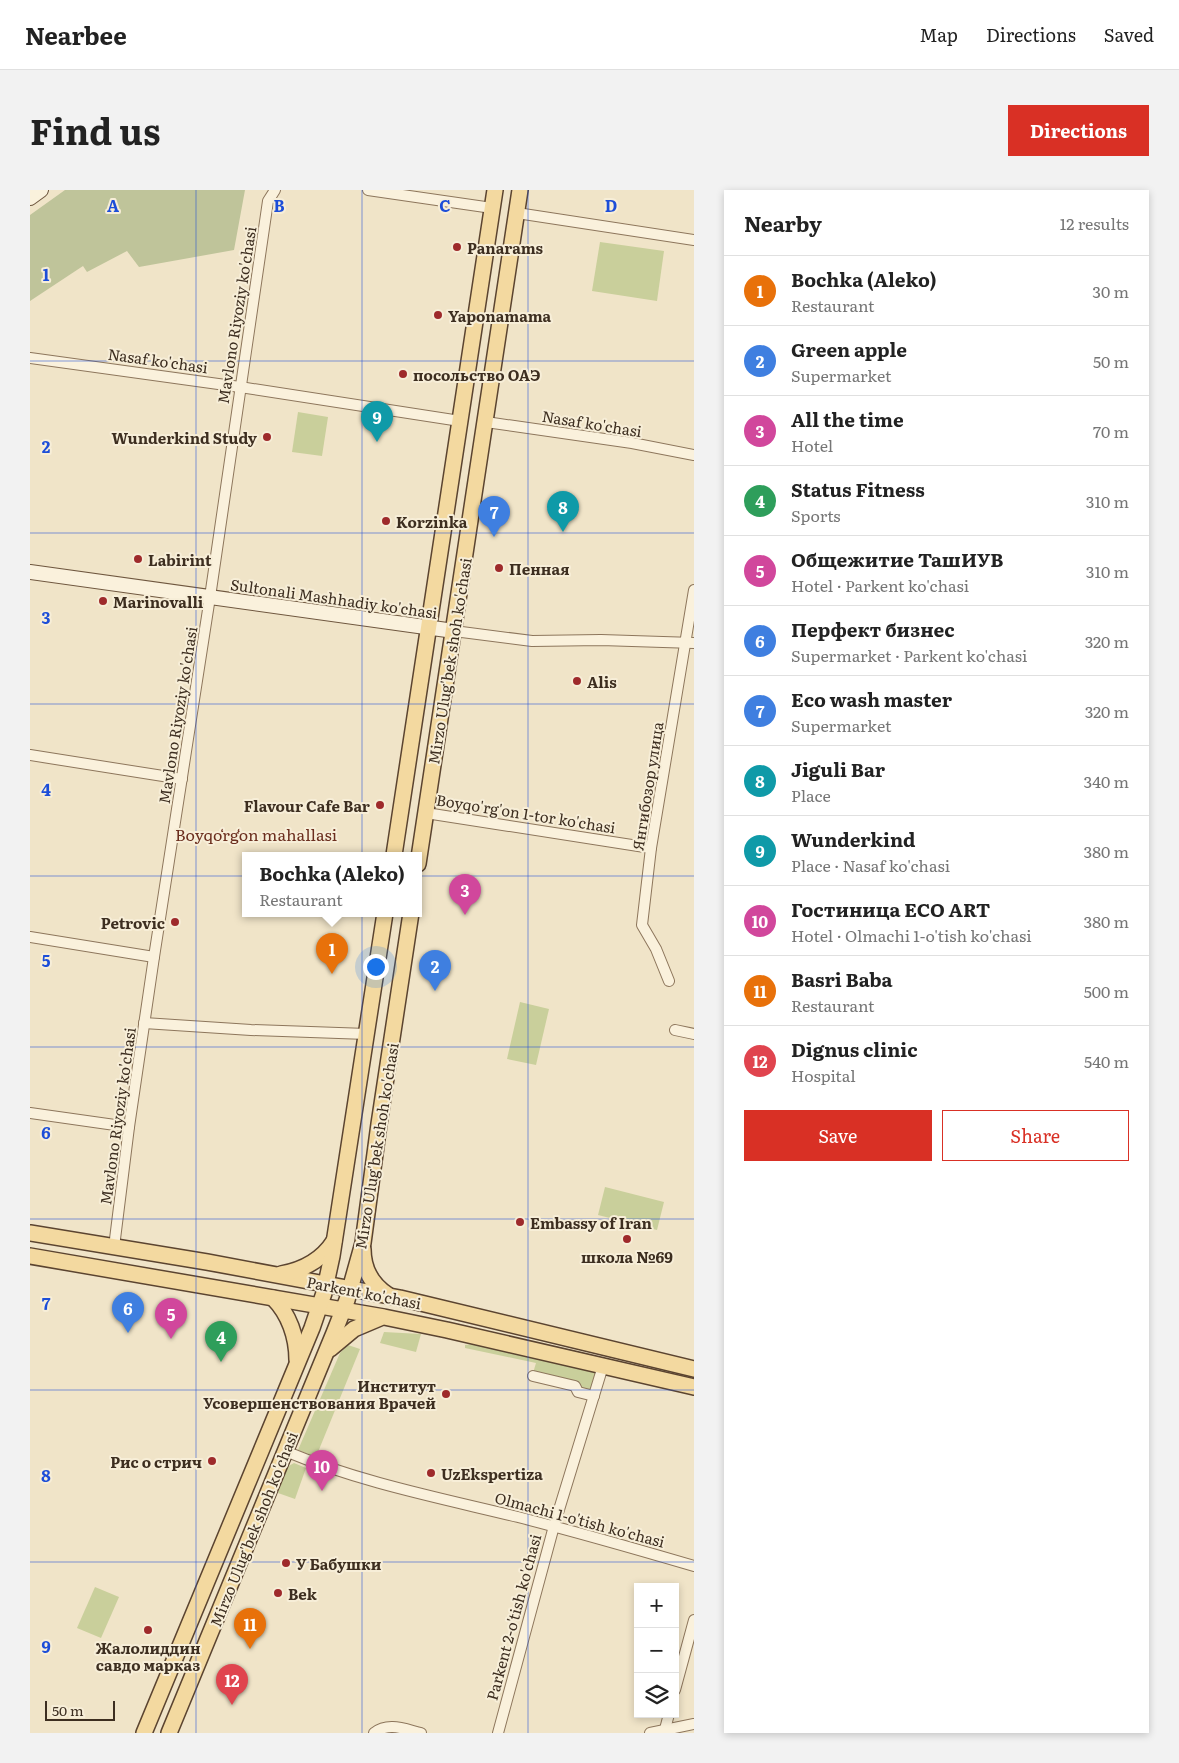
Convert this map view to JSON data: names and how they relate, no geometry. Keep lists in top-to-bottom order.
{
  "streets": {
    "main road": ["Mirzo Ulug'bek shoh ko'chasi", "Parkent ko'chasi"],
    "street": [
      "Mavlono Riyoziy ko'chasi",
      "Nasaf ko'chasi",
      "Sultonali Mashhadiy ko'chasi",
      "Янгибозор улица",
      "Boyqo'rg'on 1-tor ko'chasi",
      "Olmachi 1-o'tish ko'chasi",
      "Parkent 2-o'tish ko'chasi"
    ]
  },
  "crossings": [
    ["Mavlono Riyoziy ko'chasi", "Nasaf ko'chasi"],
    ["Mavlono Riyoziy ko'chasi", "Sultonali Mashhadiy ko'chasi"],
    ["Mavlono Riyoziy ko'chasi", "Parkent ko'chasi"],
    ["Nasaf ko'chasi", "Mirzo Ulug'bek shoh ko'chasi"],
    ["Sultonali Mashhadiy ko'chasi", "Mirzo Ulug'bek shoh ko'chasi"],
    ["Sultonali Mashhadiy ko'chasi", "Янгибозор улица"],
    ["Mirzo Ulug'bek shoh ko'chasi", "Boyqo'rg'on 1-tor ko'chasi"],
    ["Mirzo Ulug'bek shoh ko'chasi", "Parkent ko'chasi"],
    ["Mirzo Ulug'bek shoh ko'chasi", "Olmachi 1-o'tish ko'chasi"],
    ["Янгибозор улица", "Boyqo'rg'on 1-tor ko'chasi"],
    ["Parkent ko'chasi", "Parkent 2-o'tish ko'chasi"],
    ["Olmachi 1-o'tish ko'chasi", "Parkent 2-o'tish ko'chasi"]
  ],
  "districts": ["Boyqoʻrgʻon mahallasi"],
  "places": [
    "Panarams",
    "Yaponamama",
    "посольство ОАЭ",
    "Wunderkind Study",
    "Korzinka",
    "Labirint",
    "Пенная",
    "Marinovalli",
    "Alis",
    "Flavour Cafe Bar",
    "Petrovic",
    "Embassy of Iran",
    "школа №69",
    "Институт Усовершенствования Врачей",
    "Рис о стрич",
    "UzEkspertiza",
    "У Бабушки",
    "Bek",
    "Жалолиддин савдо марказ"
  ],
  "scale_bar": "50 m",
  "page": {
    "header": "Nearbee",
    "nav": ["Map", "Directions", "Saved"],
    "title": "Find us",
    "buttons": [
      "Directions",
      ["Save", "Share"]
    ],
    "heading": ["Nearby", "12 results"],
    "list": [
      {
        "mark": "1",
        "name": "Bochka (Aleko)",
        "note": "Restaurant",
        "value": "30 m"
      },
      {
        "mark": "2",
        "name": "Green apple",
        "note": "Supermarket",
        "value": "50 m"
      },
      {
        "mark": "3",
        "name": "All the time",
        "note": "Hotel",
        "value": "70 m"
      },
      {
        "mark": "4",
        "name": "Status Fitness",
        "note": "Sports",
        "value": "310 m"
      },
      {
        "mark": "5",
        "name": "Общежитие ТашИУВ",
        "note": "Hotel · Parkent ko'chasi",
        "value": "310 m"
      },
      {
        "mark": "6",
        "name": "Перфект бизнес",
        "note": "Supermarket · Parkent ko'chasi",
        "value": "320 m"
      },
      {
        "mark": "7",
        "name": "Eco wash master",
        "note": "Supermarket",
        "value": "320 m"
      },
      {
        "mark": "8",
        "name": "Jiguli Bar",
        "note": "Place",
        "value": "340 m"
      },
      {
        "mark": "9",
        "name": "Wunderkind",
        "note": "Place · Nasaf ko'chasi",
        "value": "380 m"
      },
      {
        "mark": "10",
        "name": "Гостиница ECO ART",
        "note": "Hotel · Olmachi 1-o'tish ko'chasi",
        "value": "380 m"
      },
      {
        "mark": "11",
        "name": "Basri Baba",
        "note": "Restaurant",
        "value": "500 m"
      },
      {
        "mark": "12",
        "name": "Dignus clinic",
        "note": "Hospital",
        "value": "540 m"
      }
    ],
    "pins": [
      "9",
      "8",
      "7",
      "3",
      "1",
      "2",
      "6",
      "5",
      "4",
      "10",
      "11",
      "12"
    ],
    "popup": ["Bochka (Aleko)", "Restaurant"],
    "map_buttons": ["+", "−"],
    "scale": "50 m"
  },
  "grid": {
    "columns": [
      "A",
      "B",
      "C",
      "D"
    ],
    "rows": [
      "1",
      "2",
      "3",
      "4",
      "5",
      "6",
      "7",
      "8",
      "9"
    ]
  }
}
